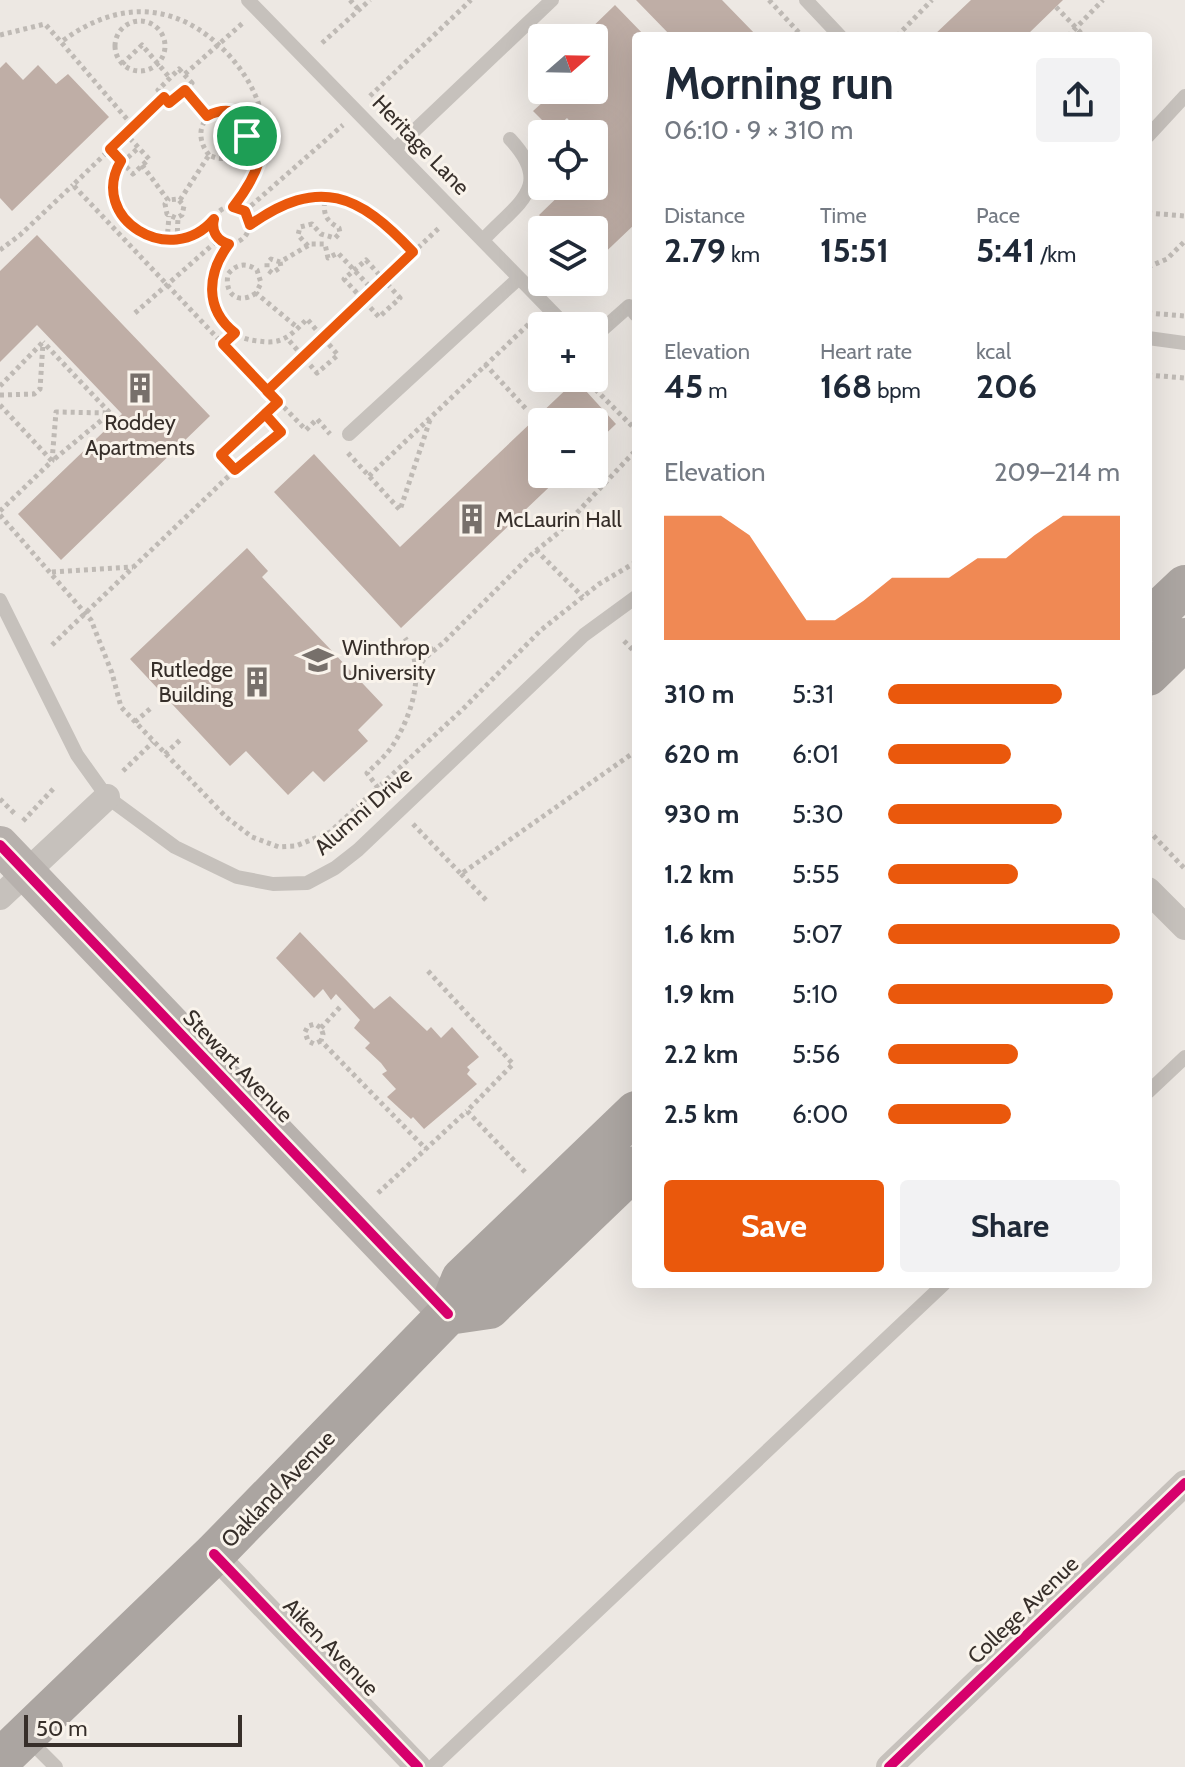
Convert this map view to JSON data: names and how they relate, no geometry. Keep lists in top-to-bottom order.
{
  "streets": {
    "main road": ["Oakland Avenue"],
    "street": ["Stewart Avenue", "College Avenue", "Aiken Avenue"],
    "lane": ["Heritage Lane", "Alumni Drive"]
  },
  "crossings": [
    ["Stewart Avenue", "Oakland Avenue"],
    ["Oakland Avenue", "Aiken Avenue"]
  ],
  "places": {
    "building": ["Roddey Apartments", "McLaurin Hall", "Rutledge Building"],
    "school or university": ["Winthrop University"]
  },
  "scale_bar": "50 m",
  "north": "right",
  "page": {
    "map_buttons": ["+", "−"],
    "heading": ["Morning run", "06:10 · 9 × 310 m"],
    "stats": [
      ["Distance", "2.79 km"],
      ["Time", "15:51"],
      ["Pace", "5:41 /km"],
      ["Elevation", "45 m"],
      ["Heart rate", "168 bpm"],
      ["kcal", "206"]
    ],
    "chart": ["Elevation", "209–214 m"],
    "list": [
      {
        "name": "310 m",
        "note": "5:31"
      },
      {
        "name": "620 m",
        "note": "6:01"
      },
      {
        "name": "930 m",
        "note": "5:30"
      },
      {
        "name": "1.2 km",
        "note": "5:55"
      },
      {
        "name": "1.6 km",
        "note": "5:07"
      },
      {
        "name": "1.9 km",
        "note": "5:10"
      },
      {
        "name": "2.2 km",
        "note": "5:56"
      },
      {
        "name": "2.5 km",
        "note": "6:00"
      }
    ],
    "buttons": ["Save", "Share"],
    "scale": "50 m"
  }
}
